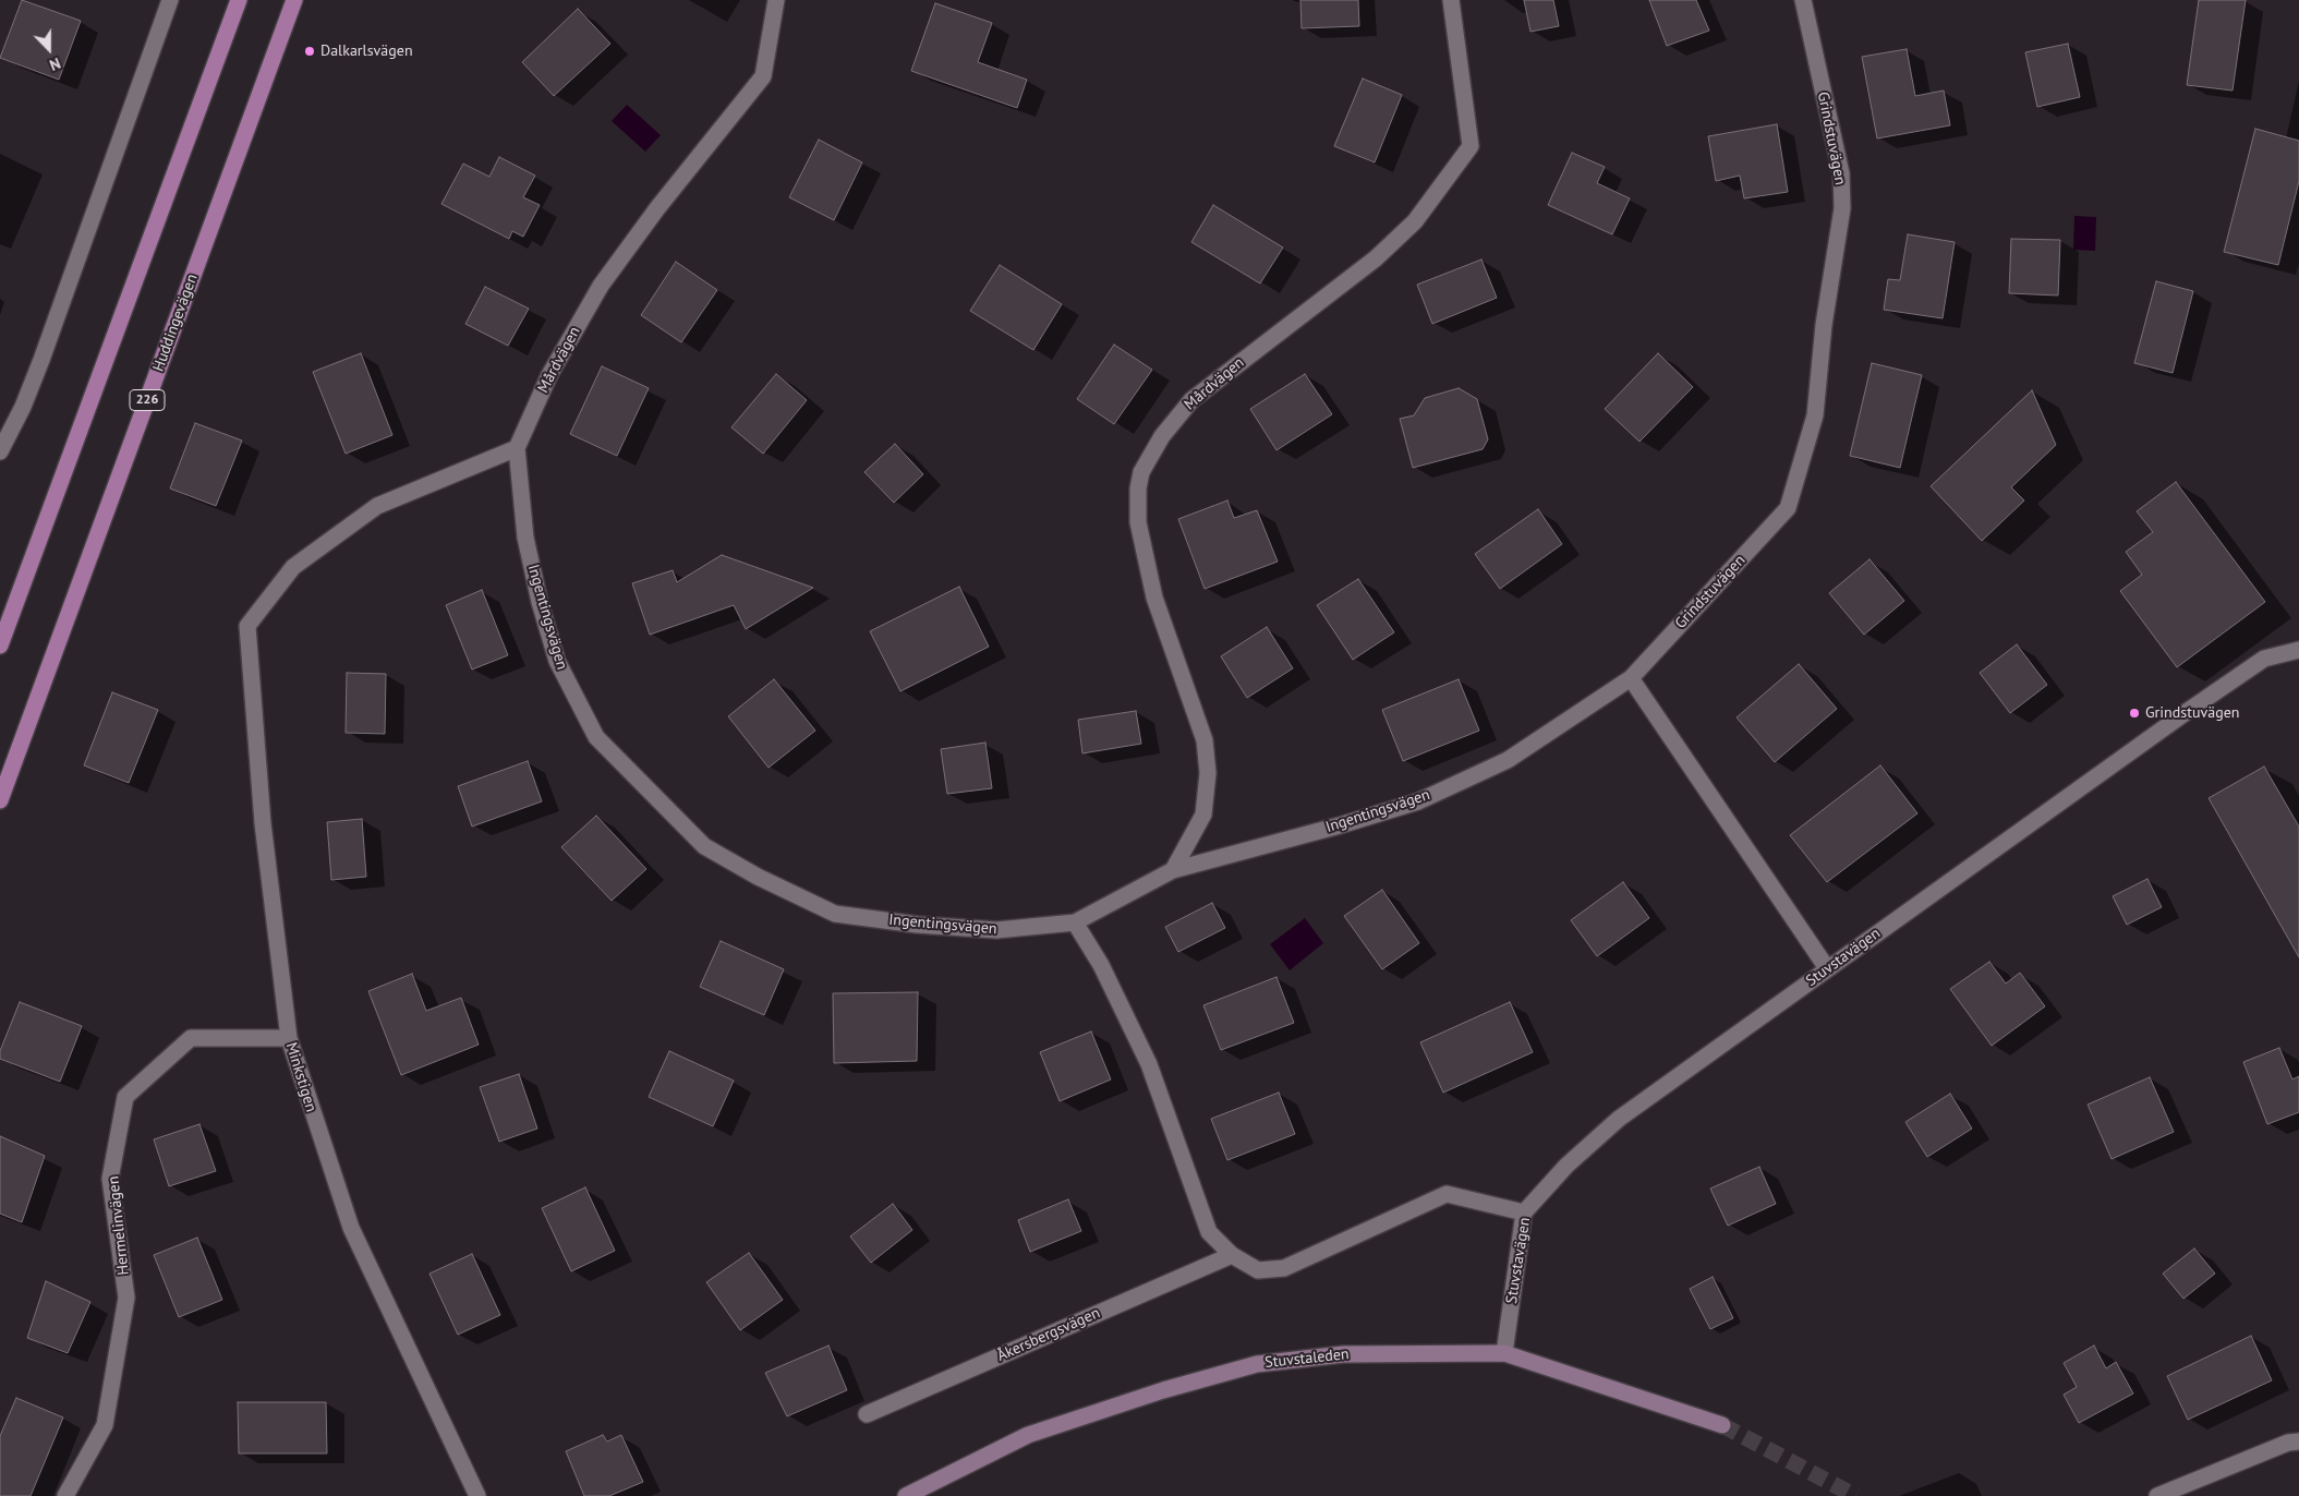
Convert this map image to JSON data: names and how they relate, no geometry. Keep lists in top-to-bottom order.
{
  "streets": {
    "main road": ["Huddingevägen", "226"],
    "street": [
      "Grindstuvägen",
      "Mårdvägen",
      "Ingentingsvägen",
      "Stuvstavägen",
      "Minkstigen",
      "Hermelinvägen",
      "Åkersbergsvägen",
      "Stuvstaleden"
    ]
  },
  "crossings": [
    ["Grindstuvägen", "Ingentingsvägen"],
    ["Mårdvägen", "Ingentingsvägen"],
    ["Mårdvägen", "Minkstigen"],
    ["Ingentingsvägen", "Minkstigen"],
    ["Stuvstavägen", "Stuvstaleden"],
    ["Minkstigen", "Hermelinvägen"]
  ],
  "places": ["Dalkarlsvägen", "Grindstuvägen"],
  "north": "bottom"
}
